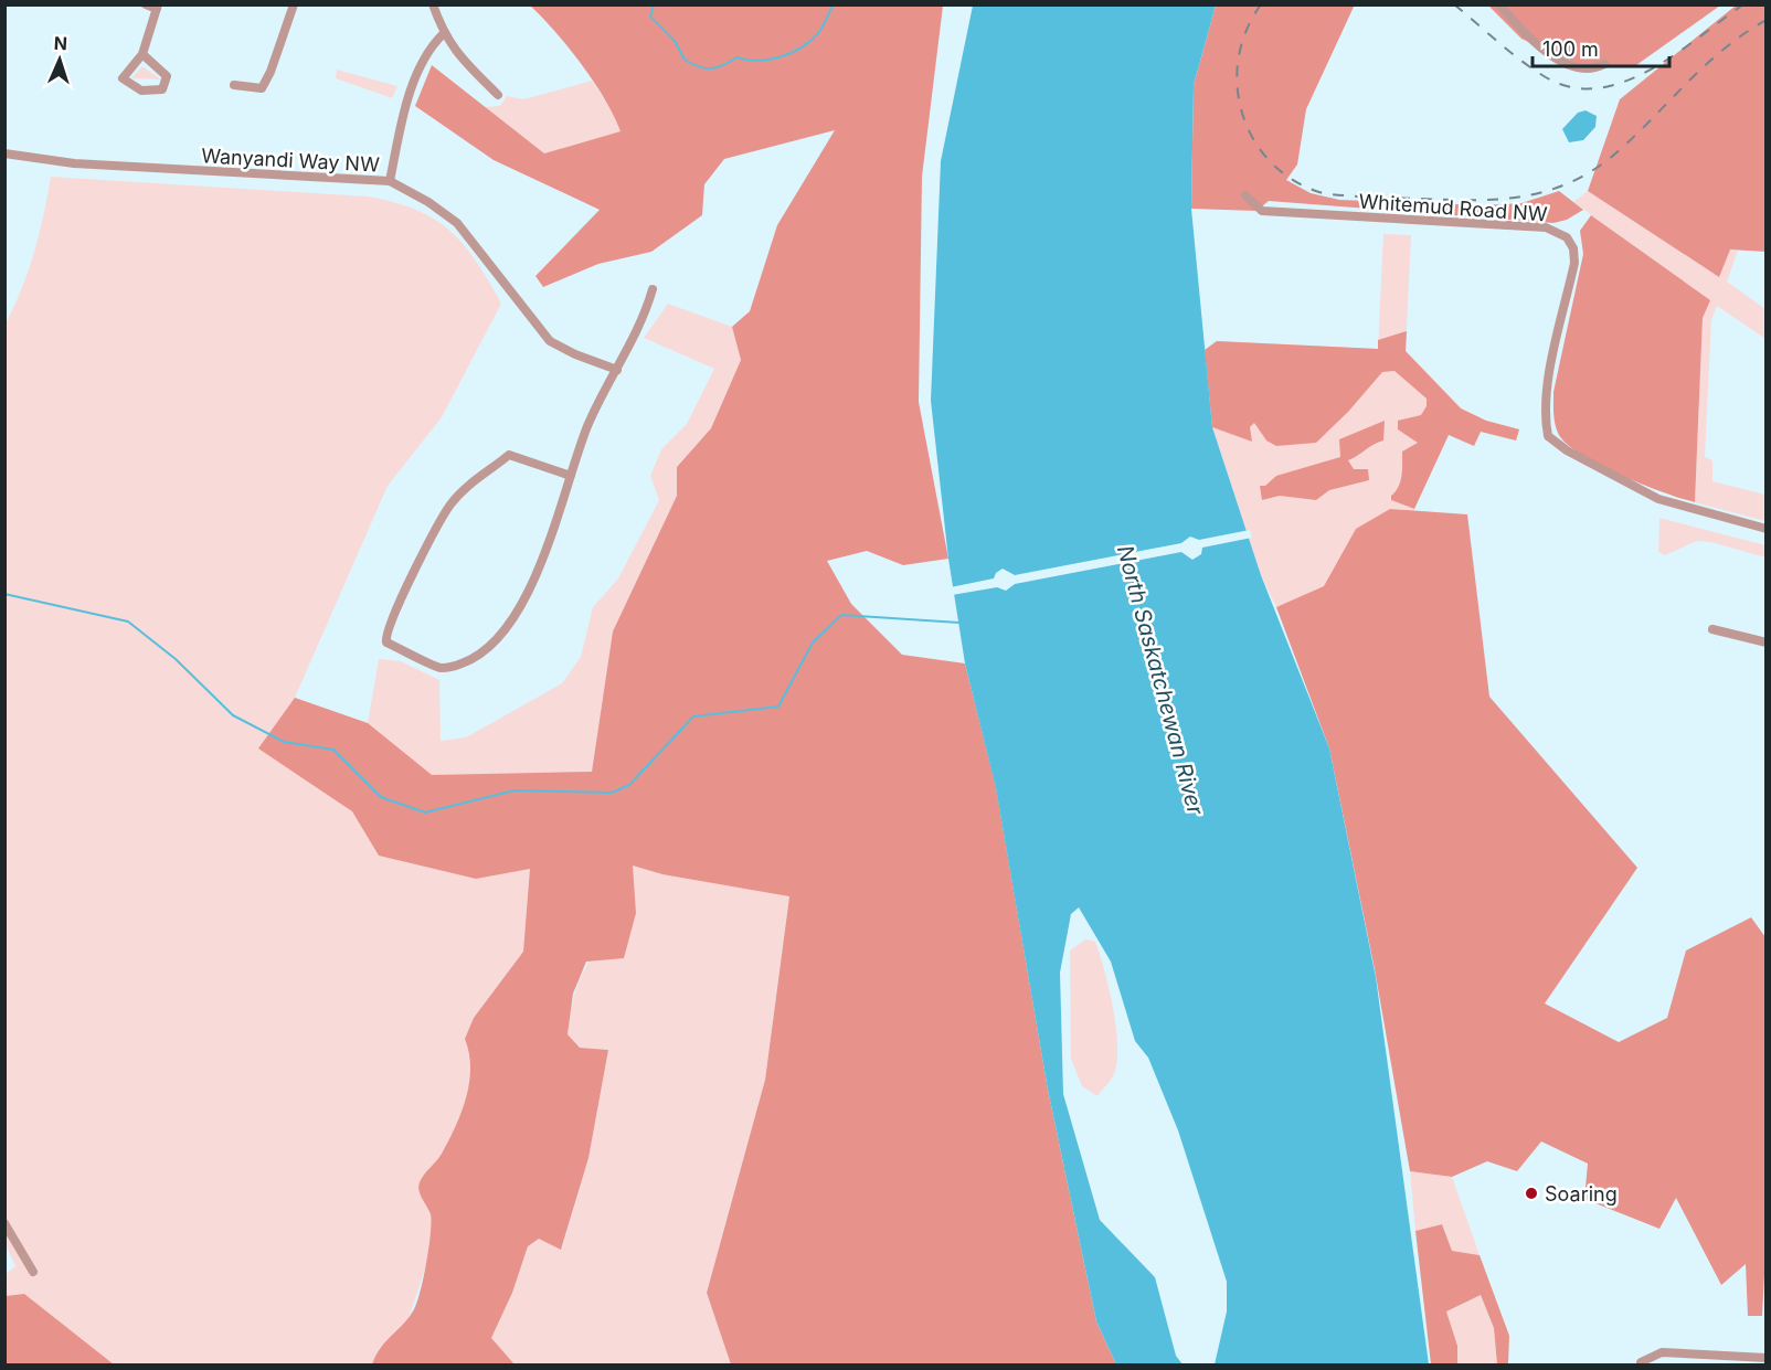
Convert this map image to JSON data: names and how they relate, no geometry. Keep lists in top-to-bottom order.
{
  "streets": {
    "street": ["Wanyandi Way NW", "Whitemud Road NW"]
  },
  "water": ["North Saskatchewan River"],
  "places": ["Soaring"],
  "scale_bar": "100 m",
  "north": "top"
}
